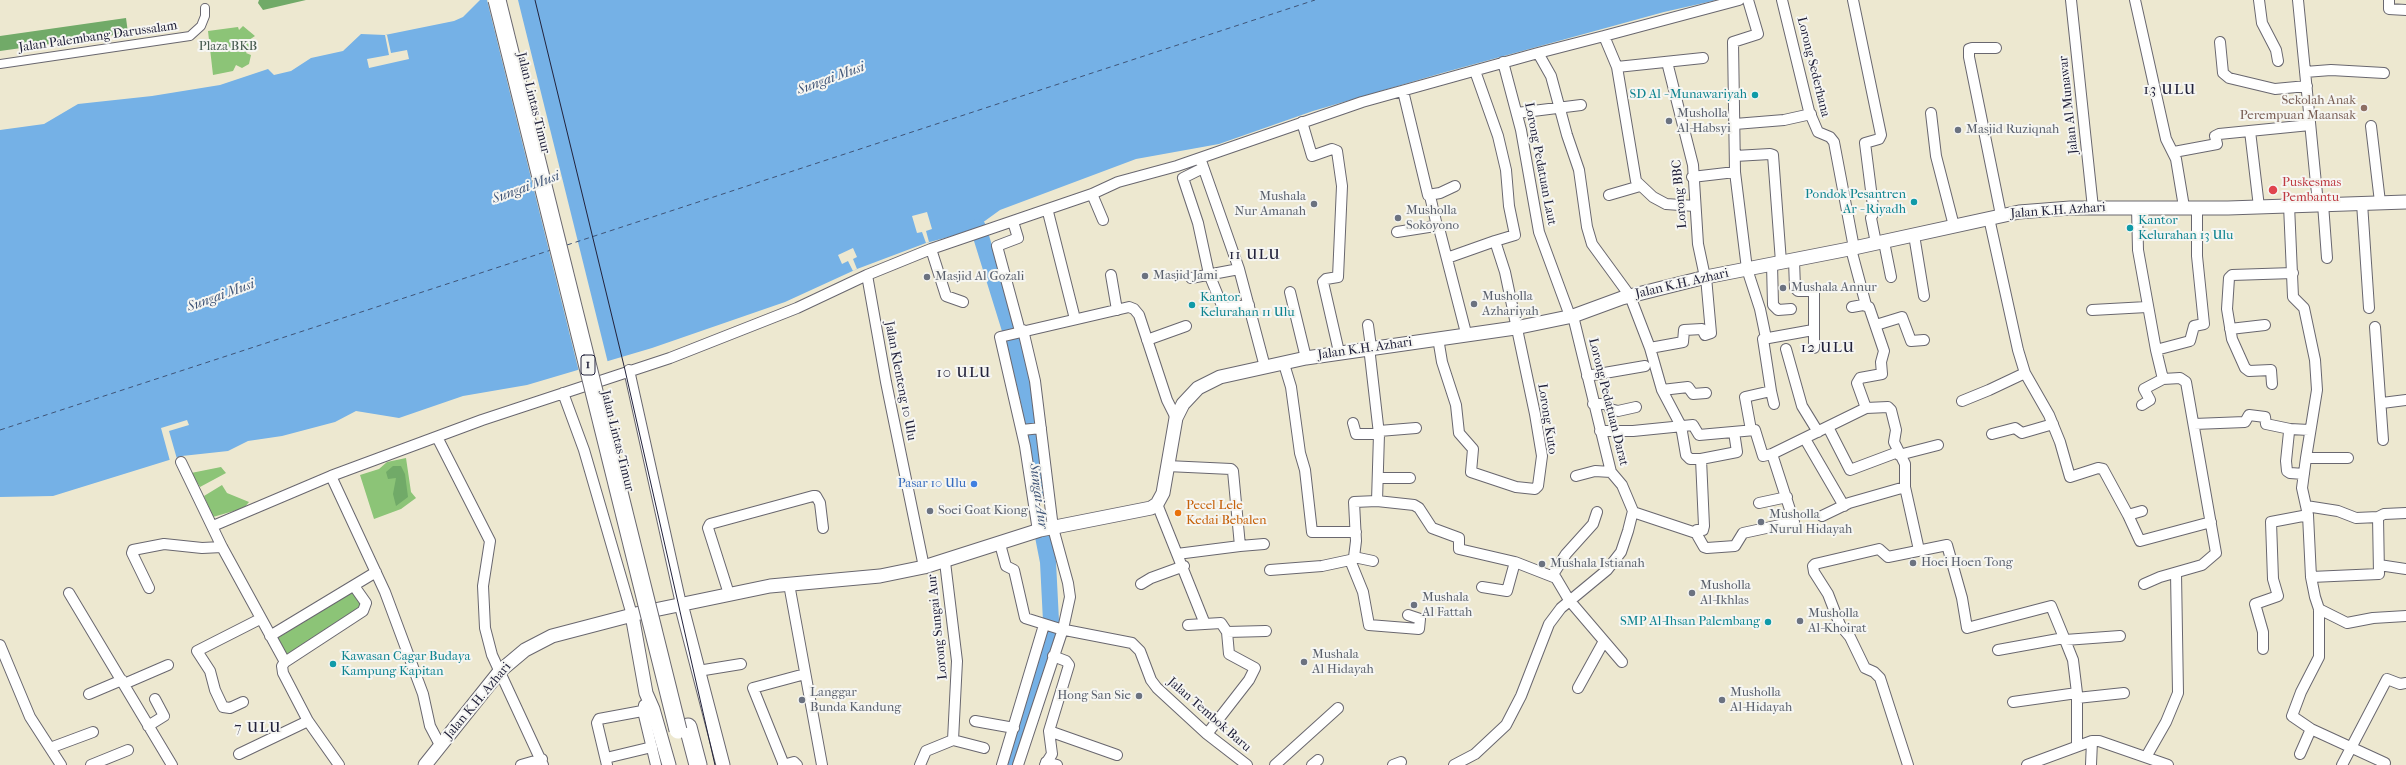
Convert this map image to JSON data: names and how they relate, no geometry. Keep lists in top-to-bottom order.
{
  "streets": {
    "highway": ["Jalan Lintas Timur", "1"],
    "street": [
      "Jalan Palembang Darussalam",
      "Lorong Sederhana",
      "Jalan Al Munawar",
      "Lorong Pedatuan Laut",
      "Lorong BBC",
      "Jalan K.H. Azhari",
      "Jalan Klenteng 10 Ulu",
      "Lorong Pedatuan Darat",
      "Lorong Kuto",
      "Lorong Sungai Aur",
      "Jalan Tembok Baru"
    ]
  },
  "crossings": [
    ["Lorong Sederhana", "Jalan K.H. Azhari"],
    ["Jalan Al Munawar", "Jalan K.H. Azhari"],
    ["Lorong Pedatuan Laut", "Jalan K.H. Azhari"],
    ["Lorong Pedatuan Laut", "Lorong Pedatuan Darat"],
    ["Lorong BBC", "Jalan K.H. Azhari"],
    ["Jalan K.H. Azhari", "Jalan Klenteng 10 Ulu"],
    ["Jalan K.H. Azhari", "Lorong Pedatuan Darat"],
    ["Jalan K.H. Azhari", "Lorong Kuto"],
    ["Jalan K.H. Azhari", "Lorong Sungai Aur"],
    ["Jalan K.H. Azhari", "Jalan Tembok Baru"]
  ],
  "districts": [
    "13 ULU",
    "11 ULU",
    "12 ULU",
    "10 ULU",
    "7 ULU"
  ],
  "water": ["Sungai Musi", "Sungai Aur"],
  "parks": ["Plaza BKB"],
  "places": [
    "SD Al - Munawariyah",
    "Sekolah Anak Perempuan Maansak",
    "Musholla Al-Habsyi",
    "Masjid Ruziqnah",
    "Puskesmas Pembantu",
    "Pondok Pesantren Ar - Riyadh",
    "Mushala Nur Amanah",
    "Musholla Sokoyono",
    "Kantor Kelurahan 13 Ulu",
    "Masjid Jami",
    "Masjid Al Gozali",
    "Mushala Annur",
    "Musholla Azhariyah",
    "Kantor Kelurahan 11 Ulu",
    "Pasar 10 Ulu",
    "Soei Goat Kiong",
    "Pecel Lele Kedai Bebalen",
    "Musholla Nurul Hidayah",
    "Hoei Hoen Tong",
    "Mushala Istianah",
    "Musholla Al-Ikhlas",
    "Mushala Al Fattah",
    "Musholla Al-Khoirat",
    "SMP Al-Ihsan Palembang",
    "Mushala Al Hidayah",
    "Kawasan Cagar Budaya Kampung Kapitan",
    "Hong San Sie",
    "Langgar Bunda Kandung",
    "Musholla Al-Hidayah"
  ]
}
